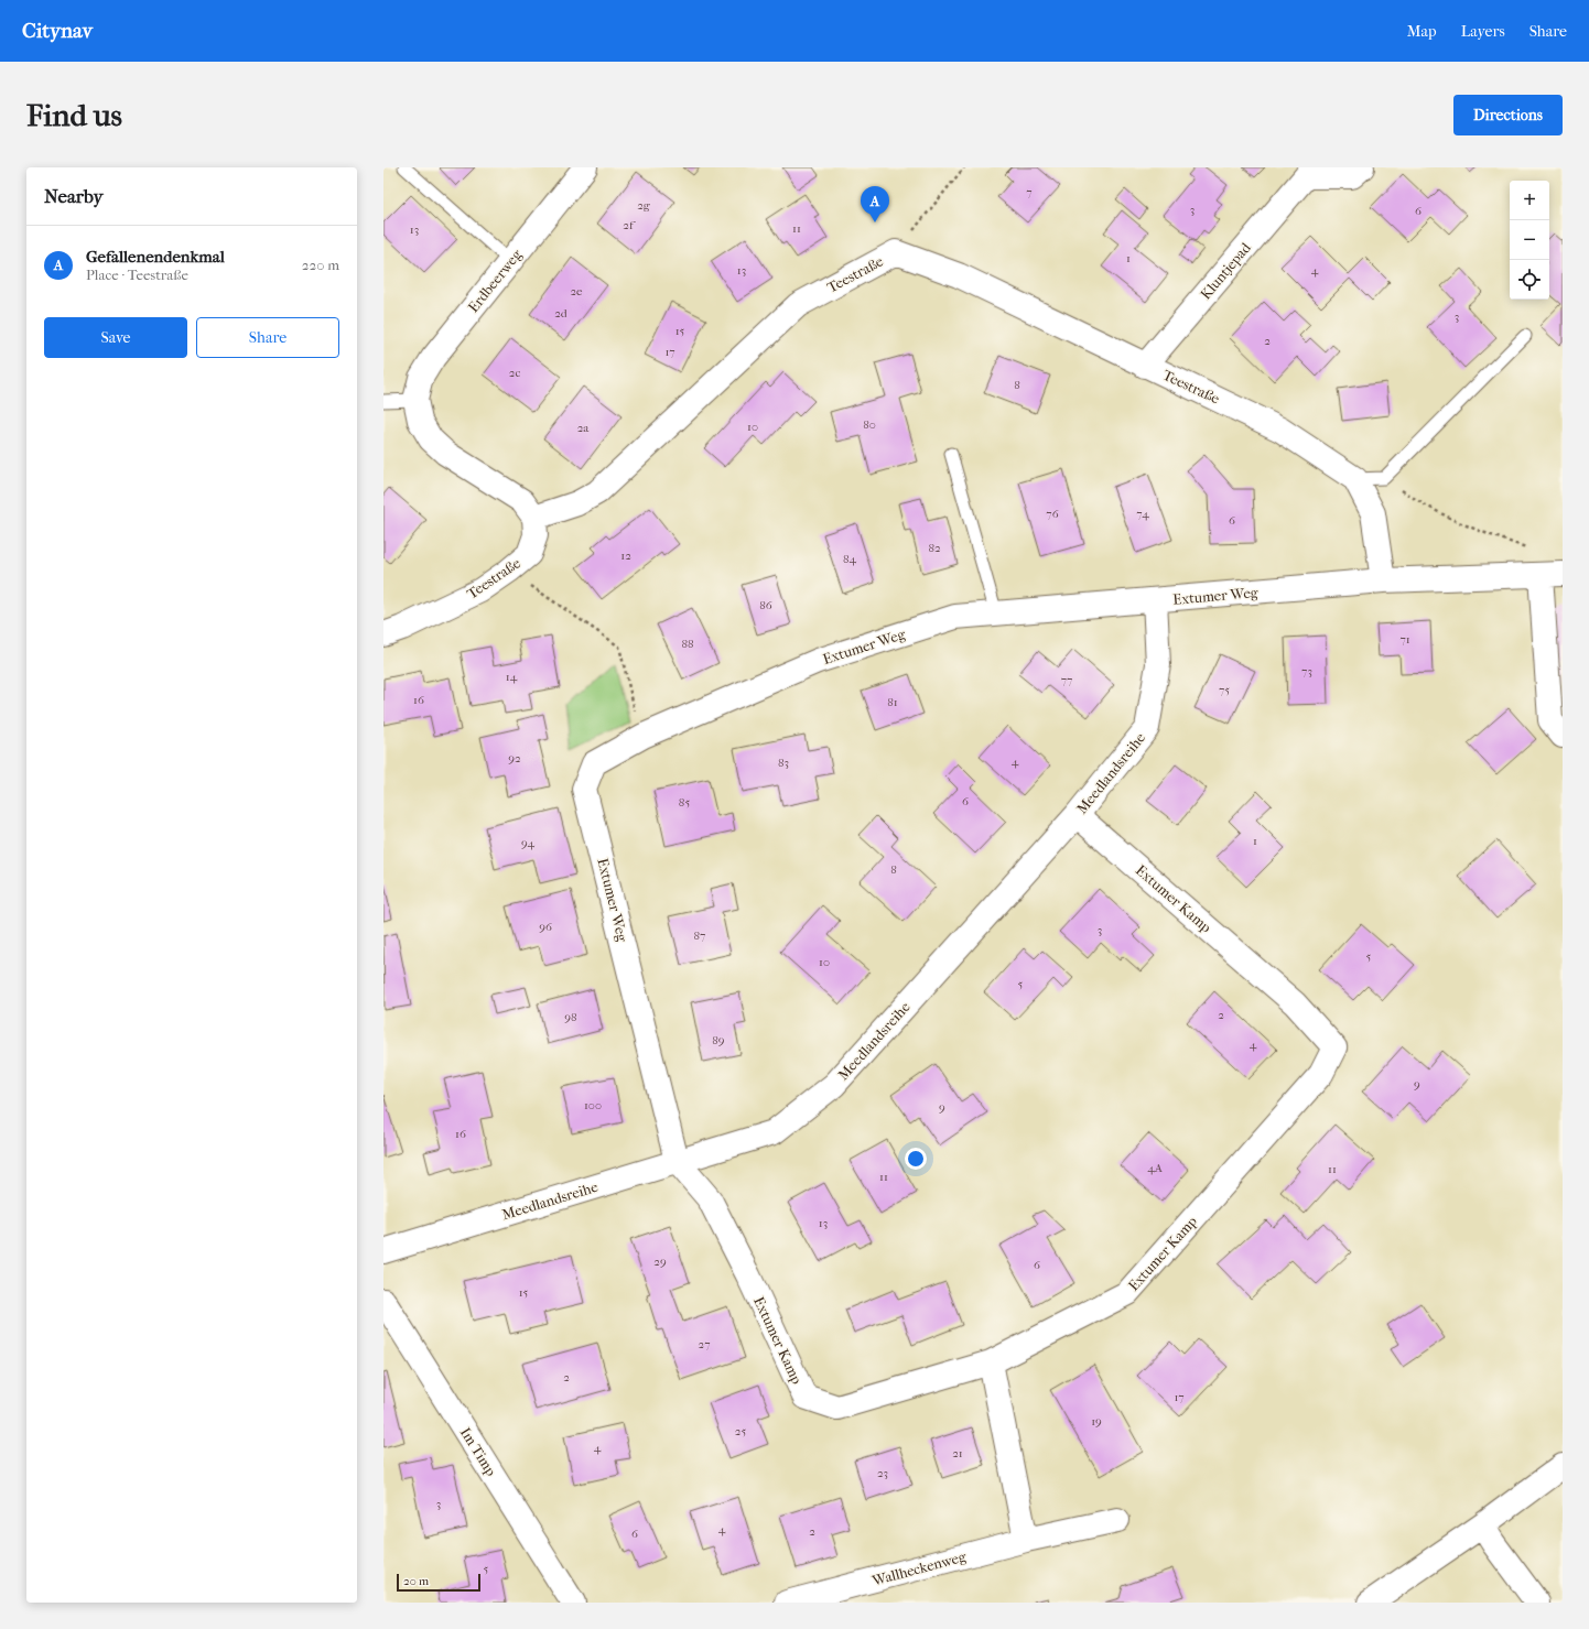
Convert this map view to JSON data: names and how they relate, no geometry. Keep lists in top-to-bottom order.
{
  "streets": {
    "street": [
      "Kluntjepad",
      "Teestraße",
      "Erdbeerweg",
      "Extumer Weg",
      "Meedlandsreihe",
      "Extumer Kamp",
      "Im Timp",
      "Wallheckenweg"
    ]
  },
  "crossings": [
    ["Kluntjepad", "Teestraße"],
    ["Teestraße", "Erdbeerweg"],
    ["Teestraße", "Extumer Weg"],
    ["Extumer Weg", "Meedlandsreihe"],
    ["Extumer Weg", "Extumer Kamp"],
    ["Meedlandsreihe", "Extumer Kamp"]
  ],
  "house_numbers": [
    "7",
    "2g",
    "3",
    "6",
    "2f",
    "11",
    "13",
    "1",
    "13",
    "4",
    "2e",
    "2d",
    "3",
    "15",
    "2",
    "17",
    "2c",
    "8",
    "80",
    "10",
    "2a",
    "76",
    "74",
    "6",
    "82",
    "12",
    "84",
    "86",
    "71",
    "88",
    "73",
    "14",
    "77",
    "75",
    "16",
    "81",
    "92",
    "4",
    "83",
    "6",
    "85",
    "1",
    "94",
    "8",
    "96",
    "3",
    "87",
    "5",
    "10",
    "5",
    "2",
    "98",
    "89",
    "4",
    "9",
    "100",
    "9",
    "16",
    "4A",
    "11",
    "11",
    "13",
    "29",
    "6",
    "15",
    "27",
    "2",
    "17",
    "19",
    "25",
    "4",
    "21",
    "23",
    "3",
    "4",
    "2",
    "6",
    "5"
  ],
  "scale_bar": "20 m",
  "page": {
    "header": "Citynav",
    "nav": ["Map", "Layers", "Share"],
    "buttons": [
      "Directions",
      ["Save", "Share"]
    ],
    "title": "Find us",
    "heading": "Nearby",
    "map_buttons": ["+", "−"],
    "pins": "A",
    "list": [
      {
        "mark": "A",
        "name": "Gefallenendenkmal",
        "note": "Place · Teestraße",
        "value": "220 m"
      }
    ],
    "scale": "20 m"
  }
}
